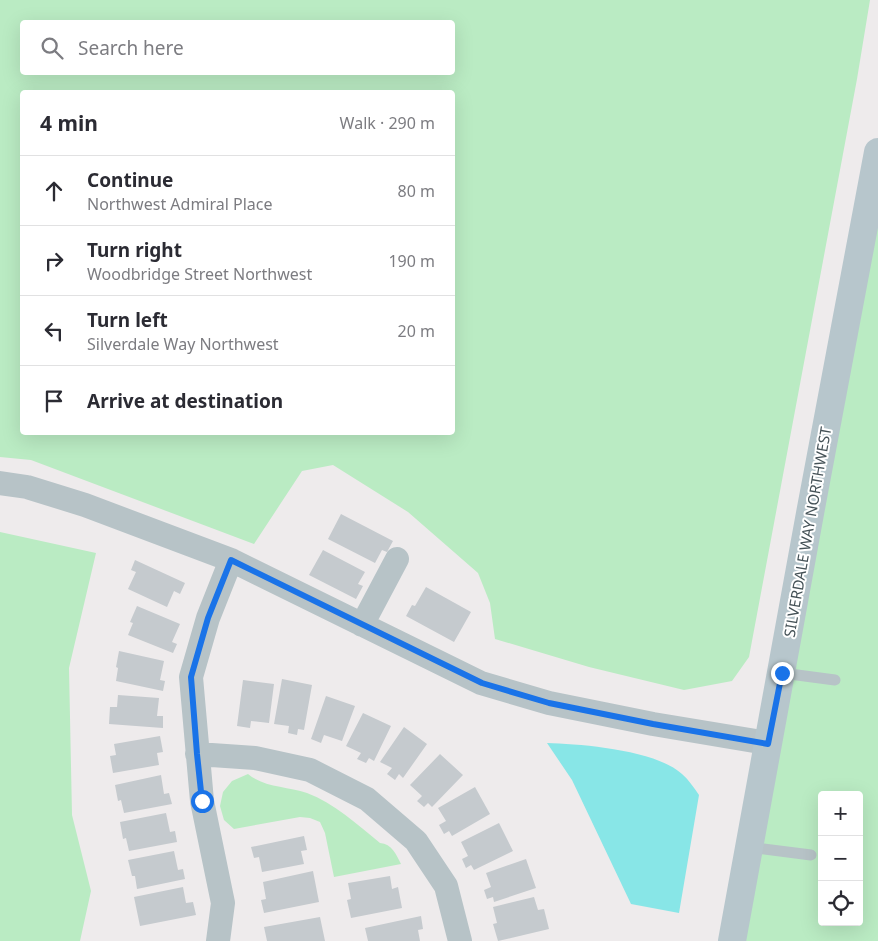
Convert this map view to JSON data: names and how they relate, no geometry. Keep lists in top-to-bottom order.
{
  "streets": {
    "main road": ["SILVERDALE WAY NORTHWEST"]
  },
  "page": {
    "search": "Search here",
    "heading": ["4 min", "Walk · 290 m"],
    "list": [
      ["Continue", "Northwest Admiral Place", "80 m"],
      ["Turn right", "Woodbridge Street Northwest", "190 m"],
      ["Turn left", "Silverdale Way Northwest", "20 m"],
      "Arrive at destination"
    ],
    "map_buttons": ["+", "−"]
  }
}
